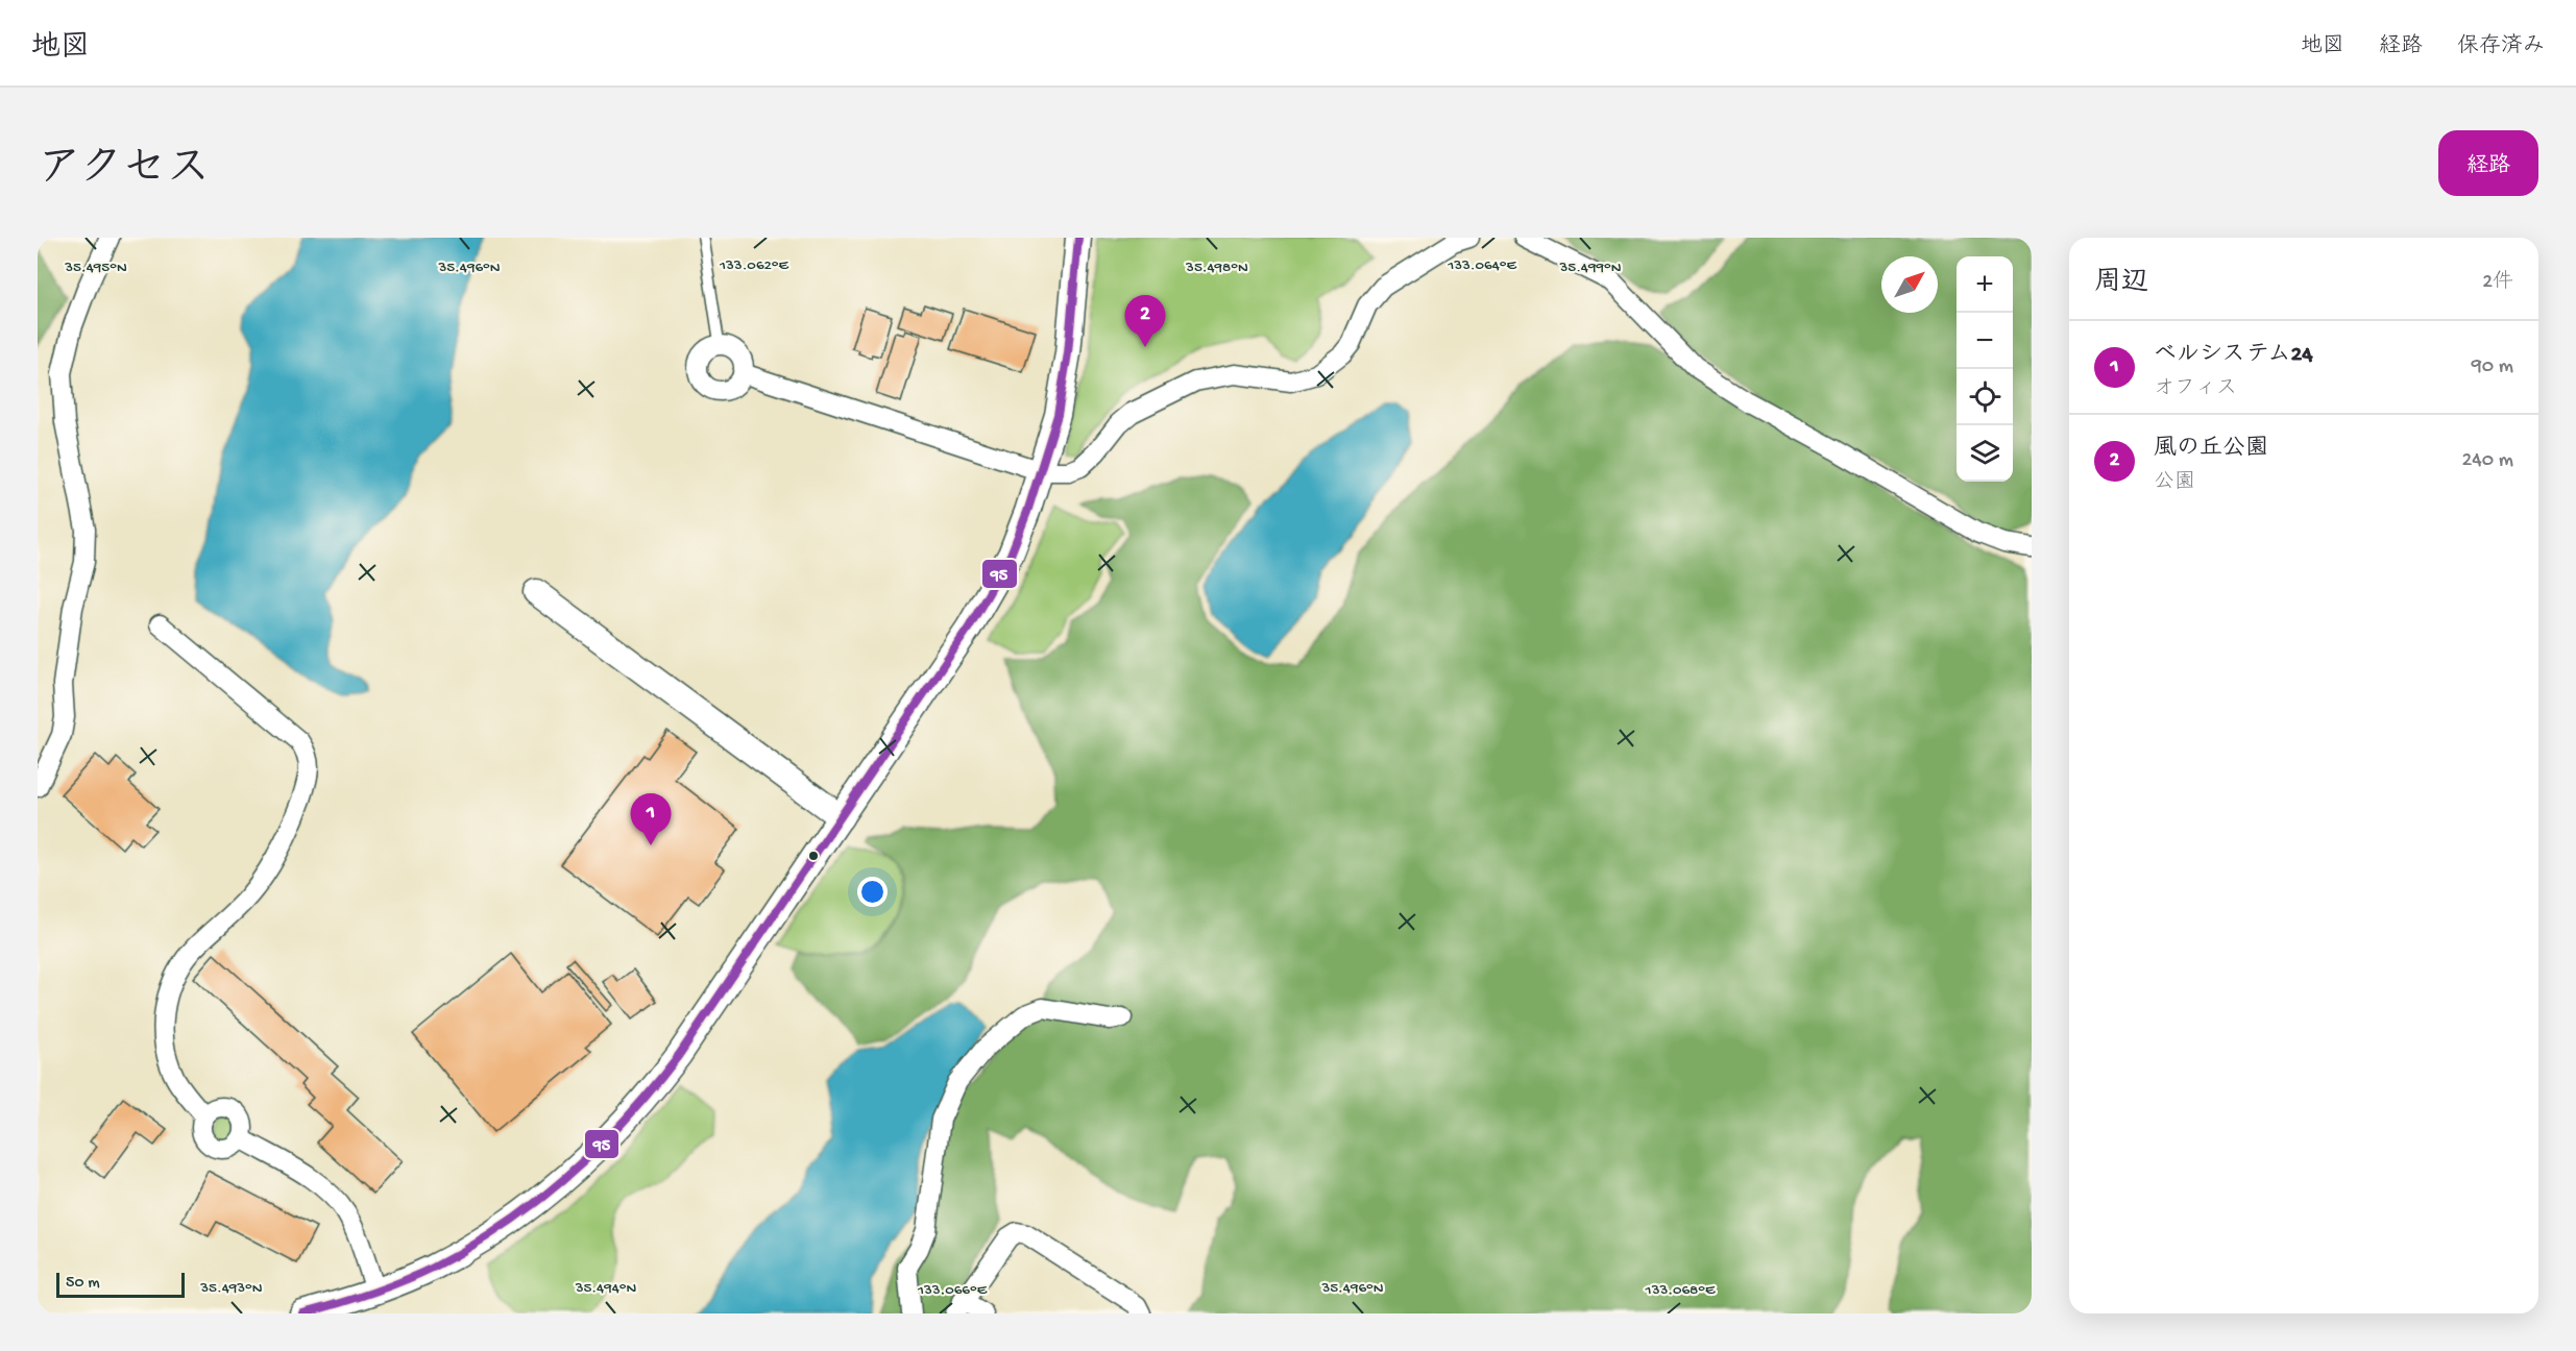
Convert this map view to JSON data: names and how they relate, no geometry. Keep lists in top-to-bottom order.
{
  "lines": ["transit line 95"],
  "scale_bar": "50 m",
  "north": "top right",
  "page": {
    "header": "地図",
    "nav": ["地図", "経路", "保存済み"],
    "title": "アクセス",
    "buttons": "経路",
    "heading": ["周辺", "2件"],
    "map_buttons": ["+", "−"],
    "pins": ["2", "1"],
    "list": [
      {
        "mark": "1",
        "name": "ベルシステム24",
        "note": "オフィス",
        "value": "90 m"
      },
      {
        "mark": "2",
        "name": "風の丘公園",
        "note": "公園",
        "value": "240 m"
      }
    ],
    "scale": "50 m"
  },
  "coordinates": [
    "133.062°E",
    "133.064°E",
    "35.495°N",
    "35.496°N",
    "35.498°N",
    "35.499°N",
    "35.493°N",
    "35.494°N",
    "133.066°E",
    "133.068°E"
  ]
}
